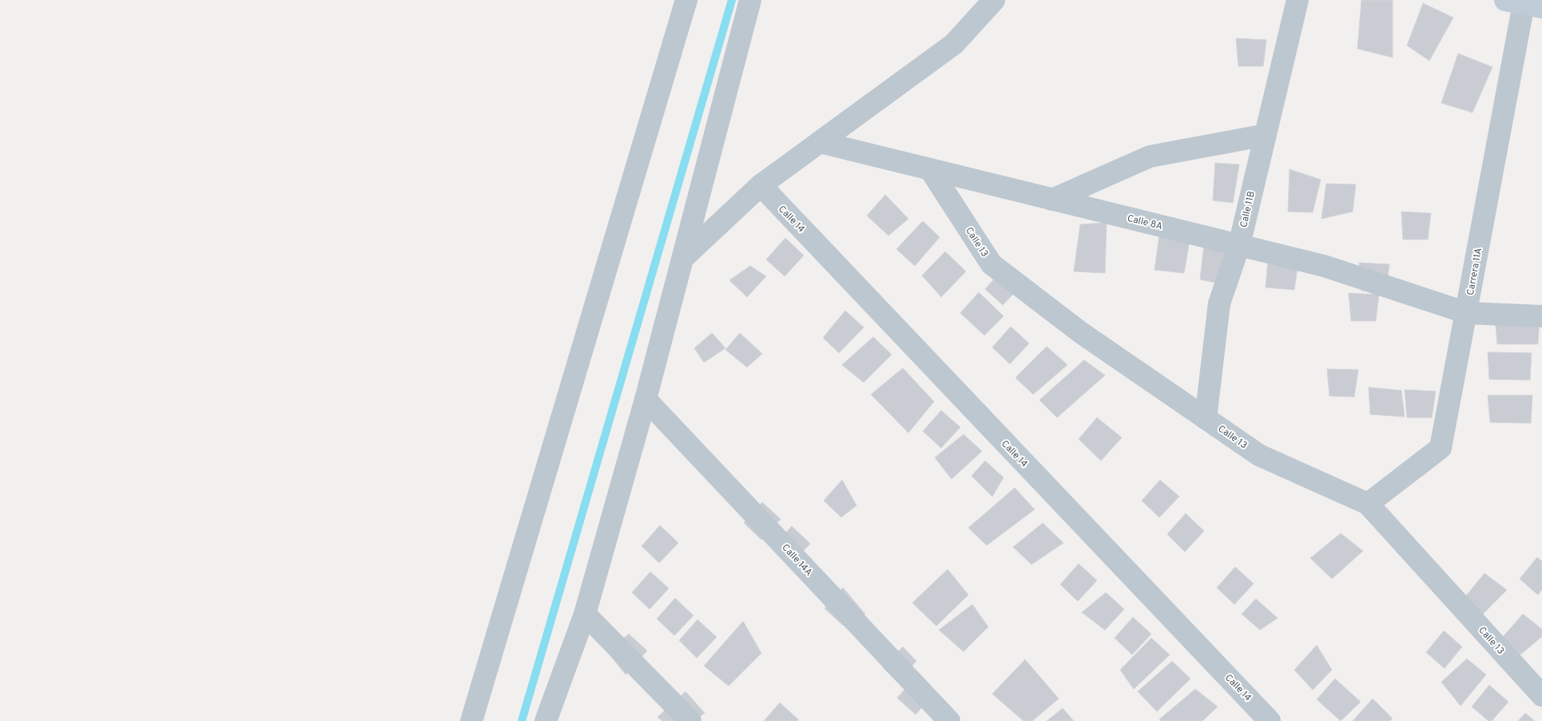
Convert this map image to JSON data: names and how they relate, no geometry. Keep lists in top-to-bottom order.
{
  "streets": {
    "street": [
      "Calle 11B",
      "Calle 14",
      "Calle 8A",
      "Calle 13",
      "Carrera 11A",
      "Calle 14A"
    ]
  },
  "crossings": [
    ["Calle 11B", "Calle 8A"],
    ["Calle 11B", "Calle 13"],
    ["Calle 8A", "Calle 13"],
    ["Calle 8A", "Carrera 11A"],
    ["Calle 13", "Carrera 11A"]
  ]
}
